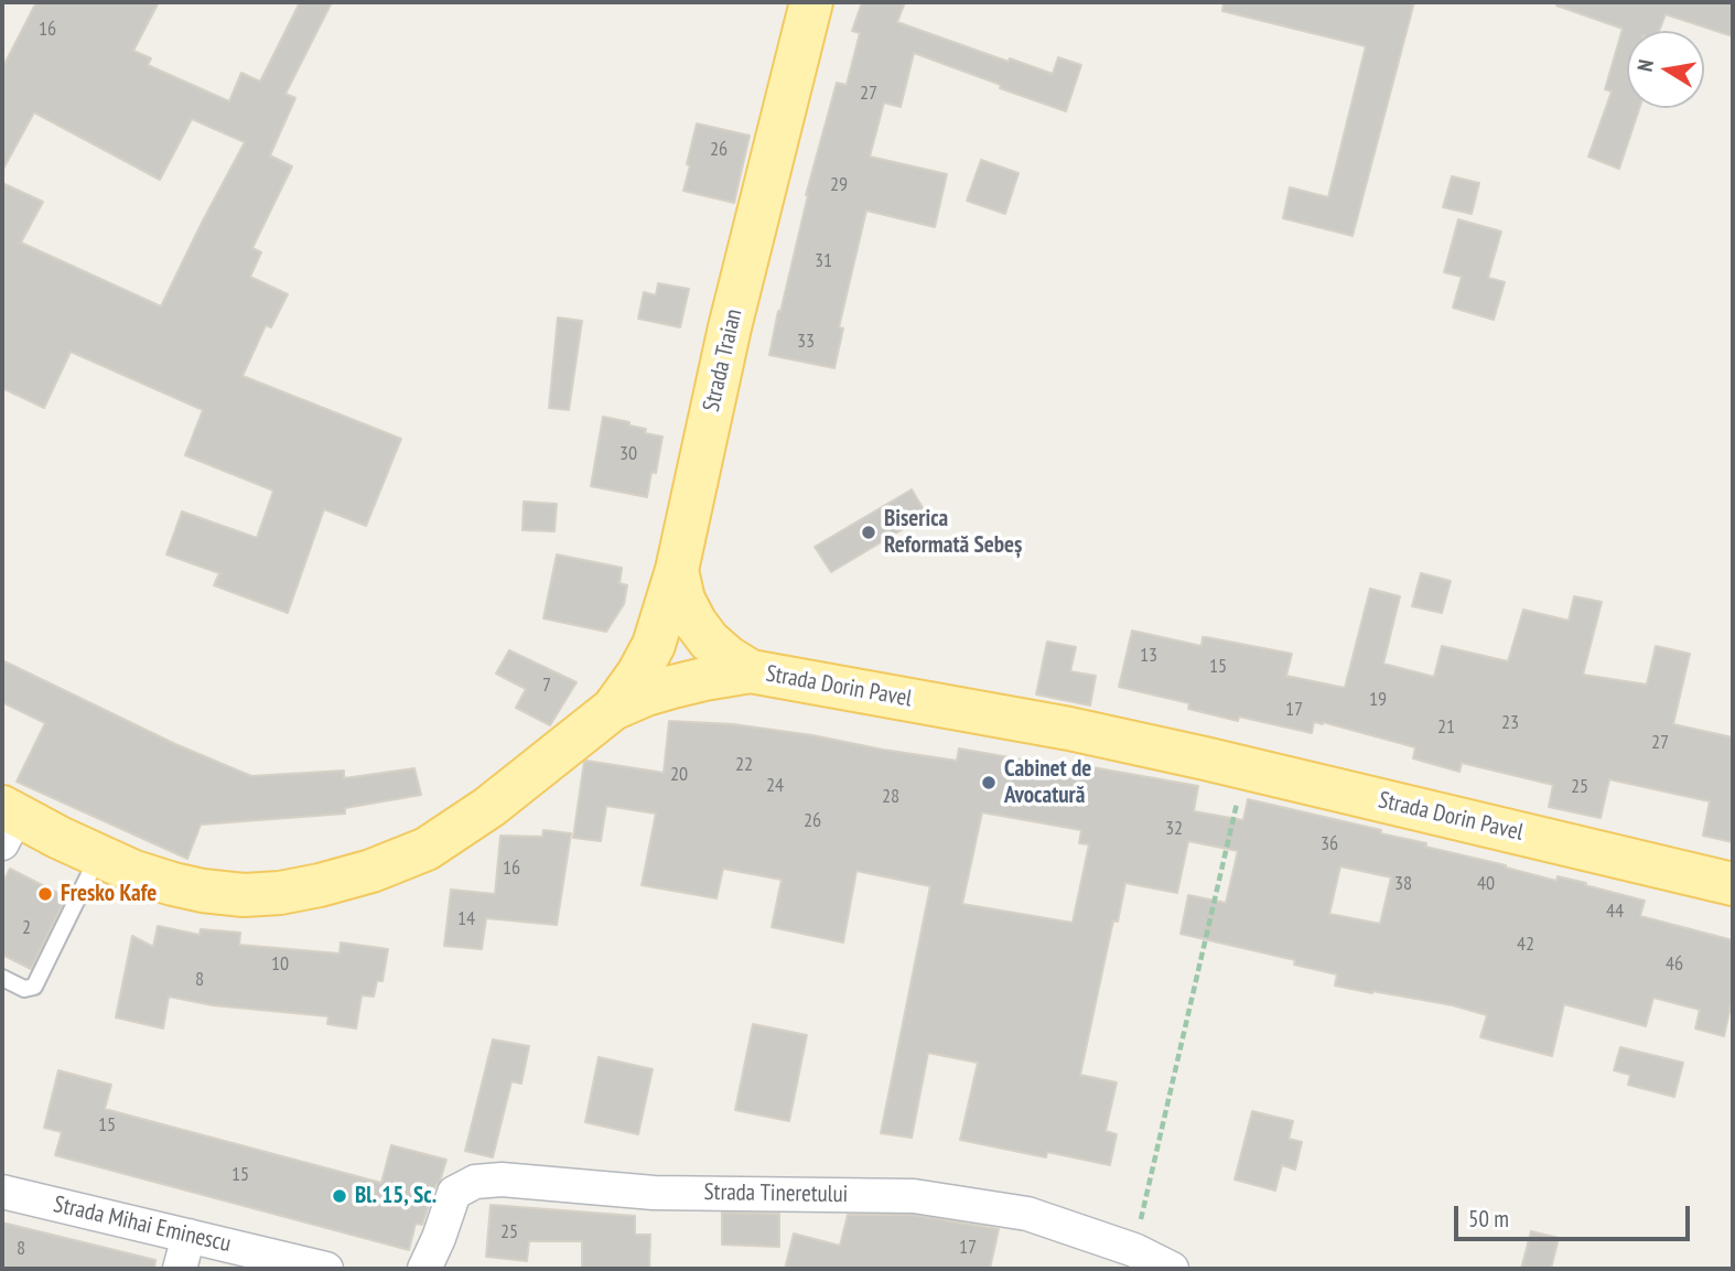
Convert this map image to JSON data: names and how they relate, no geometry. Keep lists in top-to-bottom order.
{
  "streets": {
    "main road": ["Strada Traian", "Strada Dorin Pavel"],
    "street": ["Strada Tineretului", "Strada Mihai Eminescu"]
  },
  "crossings": [
    ["Strada Traian", "Strada Dorin Pavel"]
  ],
  "places": [
    "Biserica Reformată Sebeș",
    "Cabinet de Avocatură",
    "Fresko Kafe",
    "Bl. 15, Sc."
  ],
  "house_numbers": [
    "16",
    "27",
    "26",
    "29",
    "31",
    "33",
    "30",
    "13",
    "15",
    "7",
    "19",
    "17",
    "23",
    "21",
    "27",
    "22",
    "20",
    "24",
    "25",
    "28",
    "26",
    "32",
    "36",
    "16",
    "38",
    "40",
    "44",
    "14",
    "2",
    "42",
    "10",
    "46",
    "8",
    "15",
    "15",
    "25",
    "17",
    "8"
  ],
  "scale_bar": "50 m",
  "north": "left"
}
